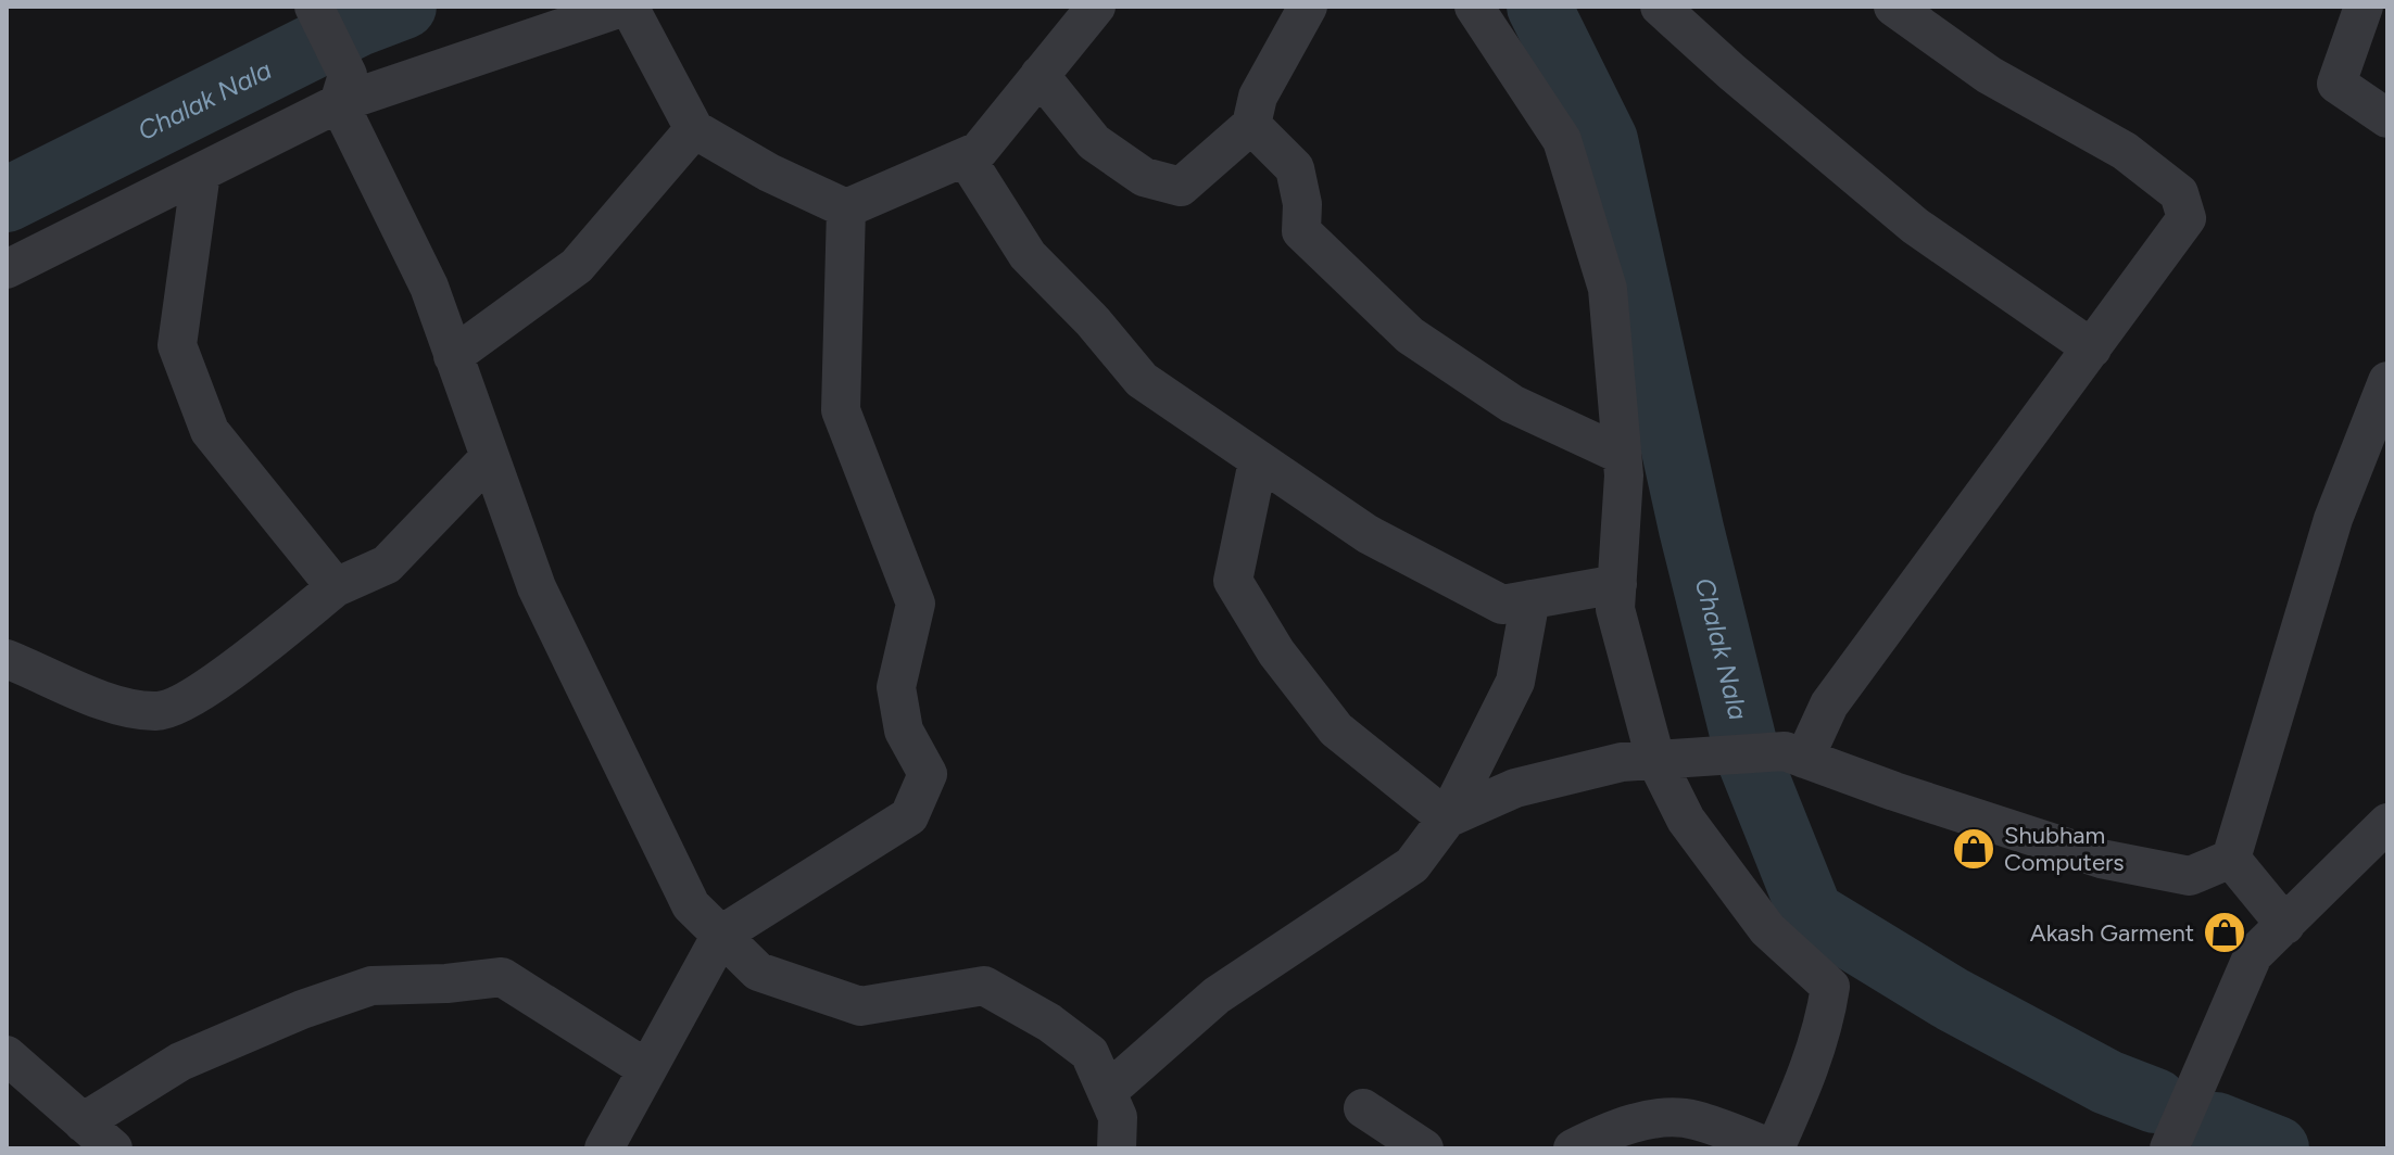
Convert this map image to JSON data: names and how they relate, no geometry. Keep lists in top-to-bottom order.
{
  "water": ["Chalak Nala"],
  "places": {
    "shop": ["Shubham Computers", "Akash Garment"]
  }
}
